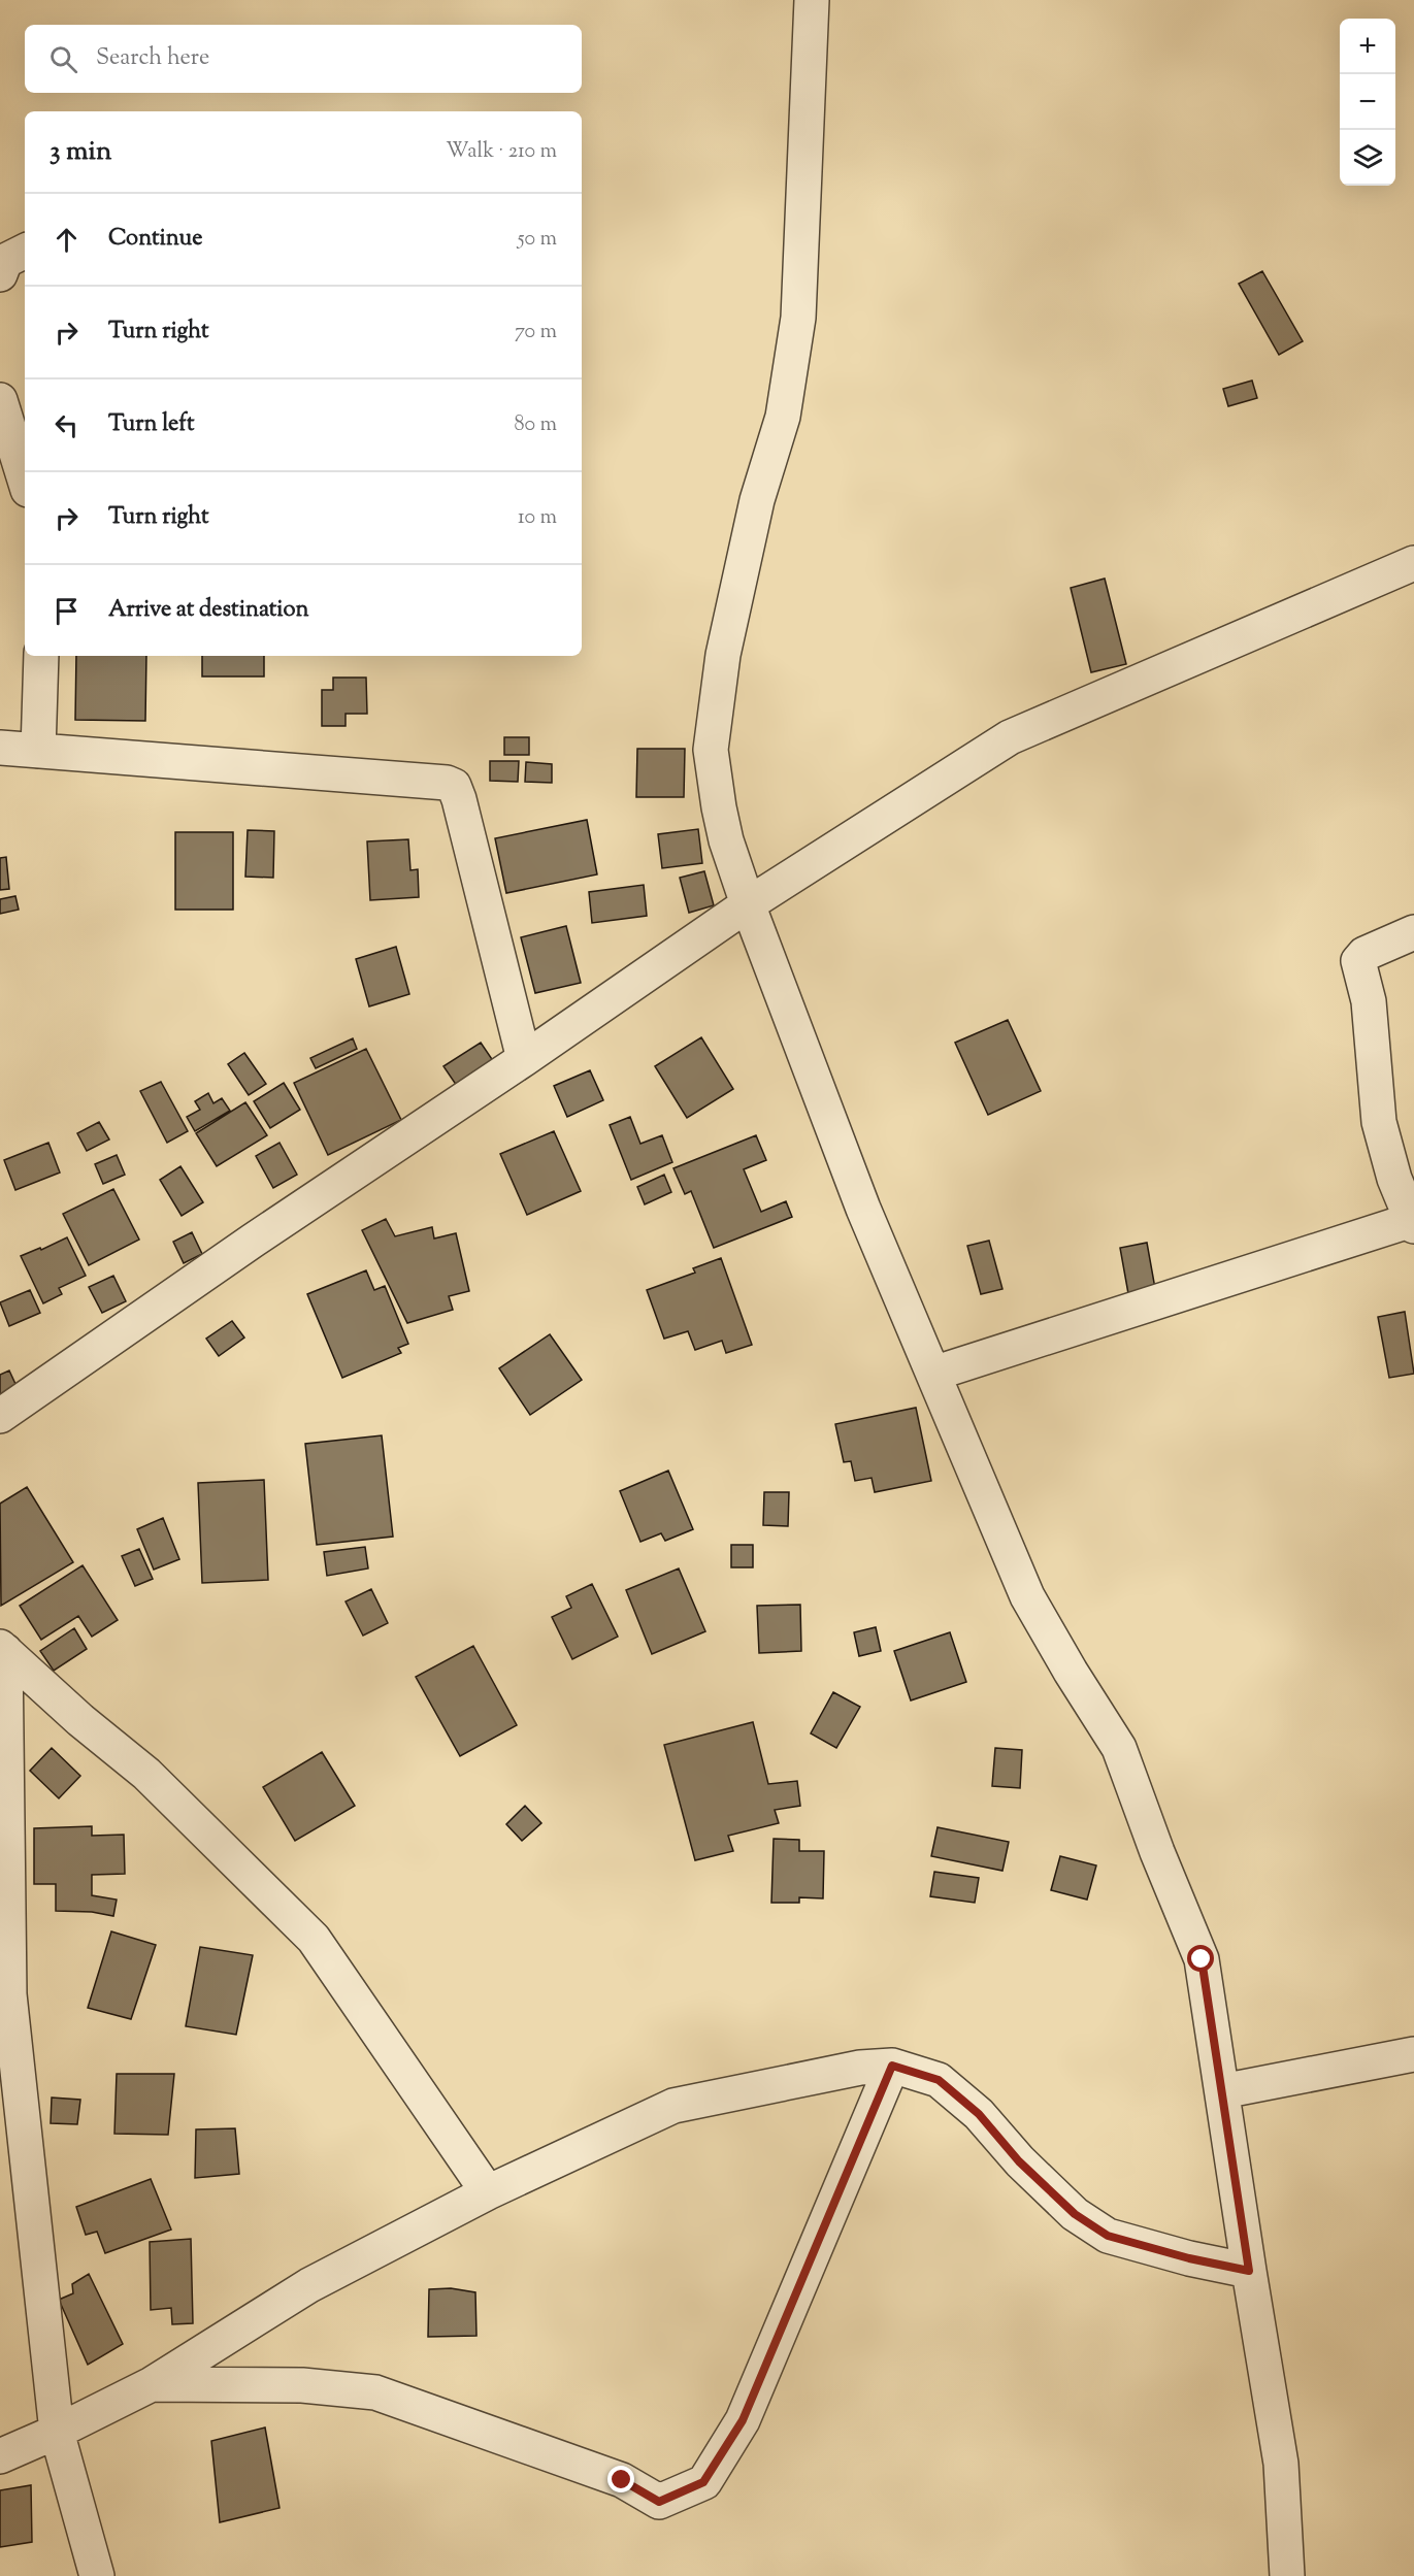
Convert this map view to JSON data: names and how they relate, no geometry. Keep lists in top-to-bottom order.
{
  "page": {
    "map_buttons": ["+", "−"],
    "search": "Search here",
    "heading": ["3 min", "Walk · 210 m"],
    "list": [
      ["Continue", "50 m"],
      ["Turn right", "70 m"],
      ["Turn left", "80 m"],
      ["Turn right", "10 m"],
      "Arrive at destination"
    ]
  }
}
